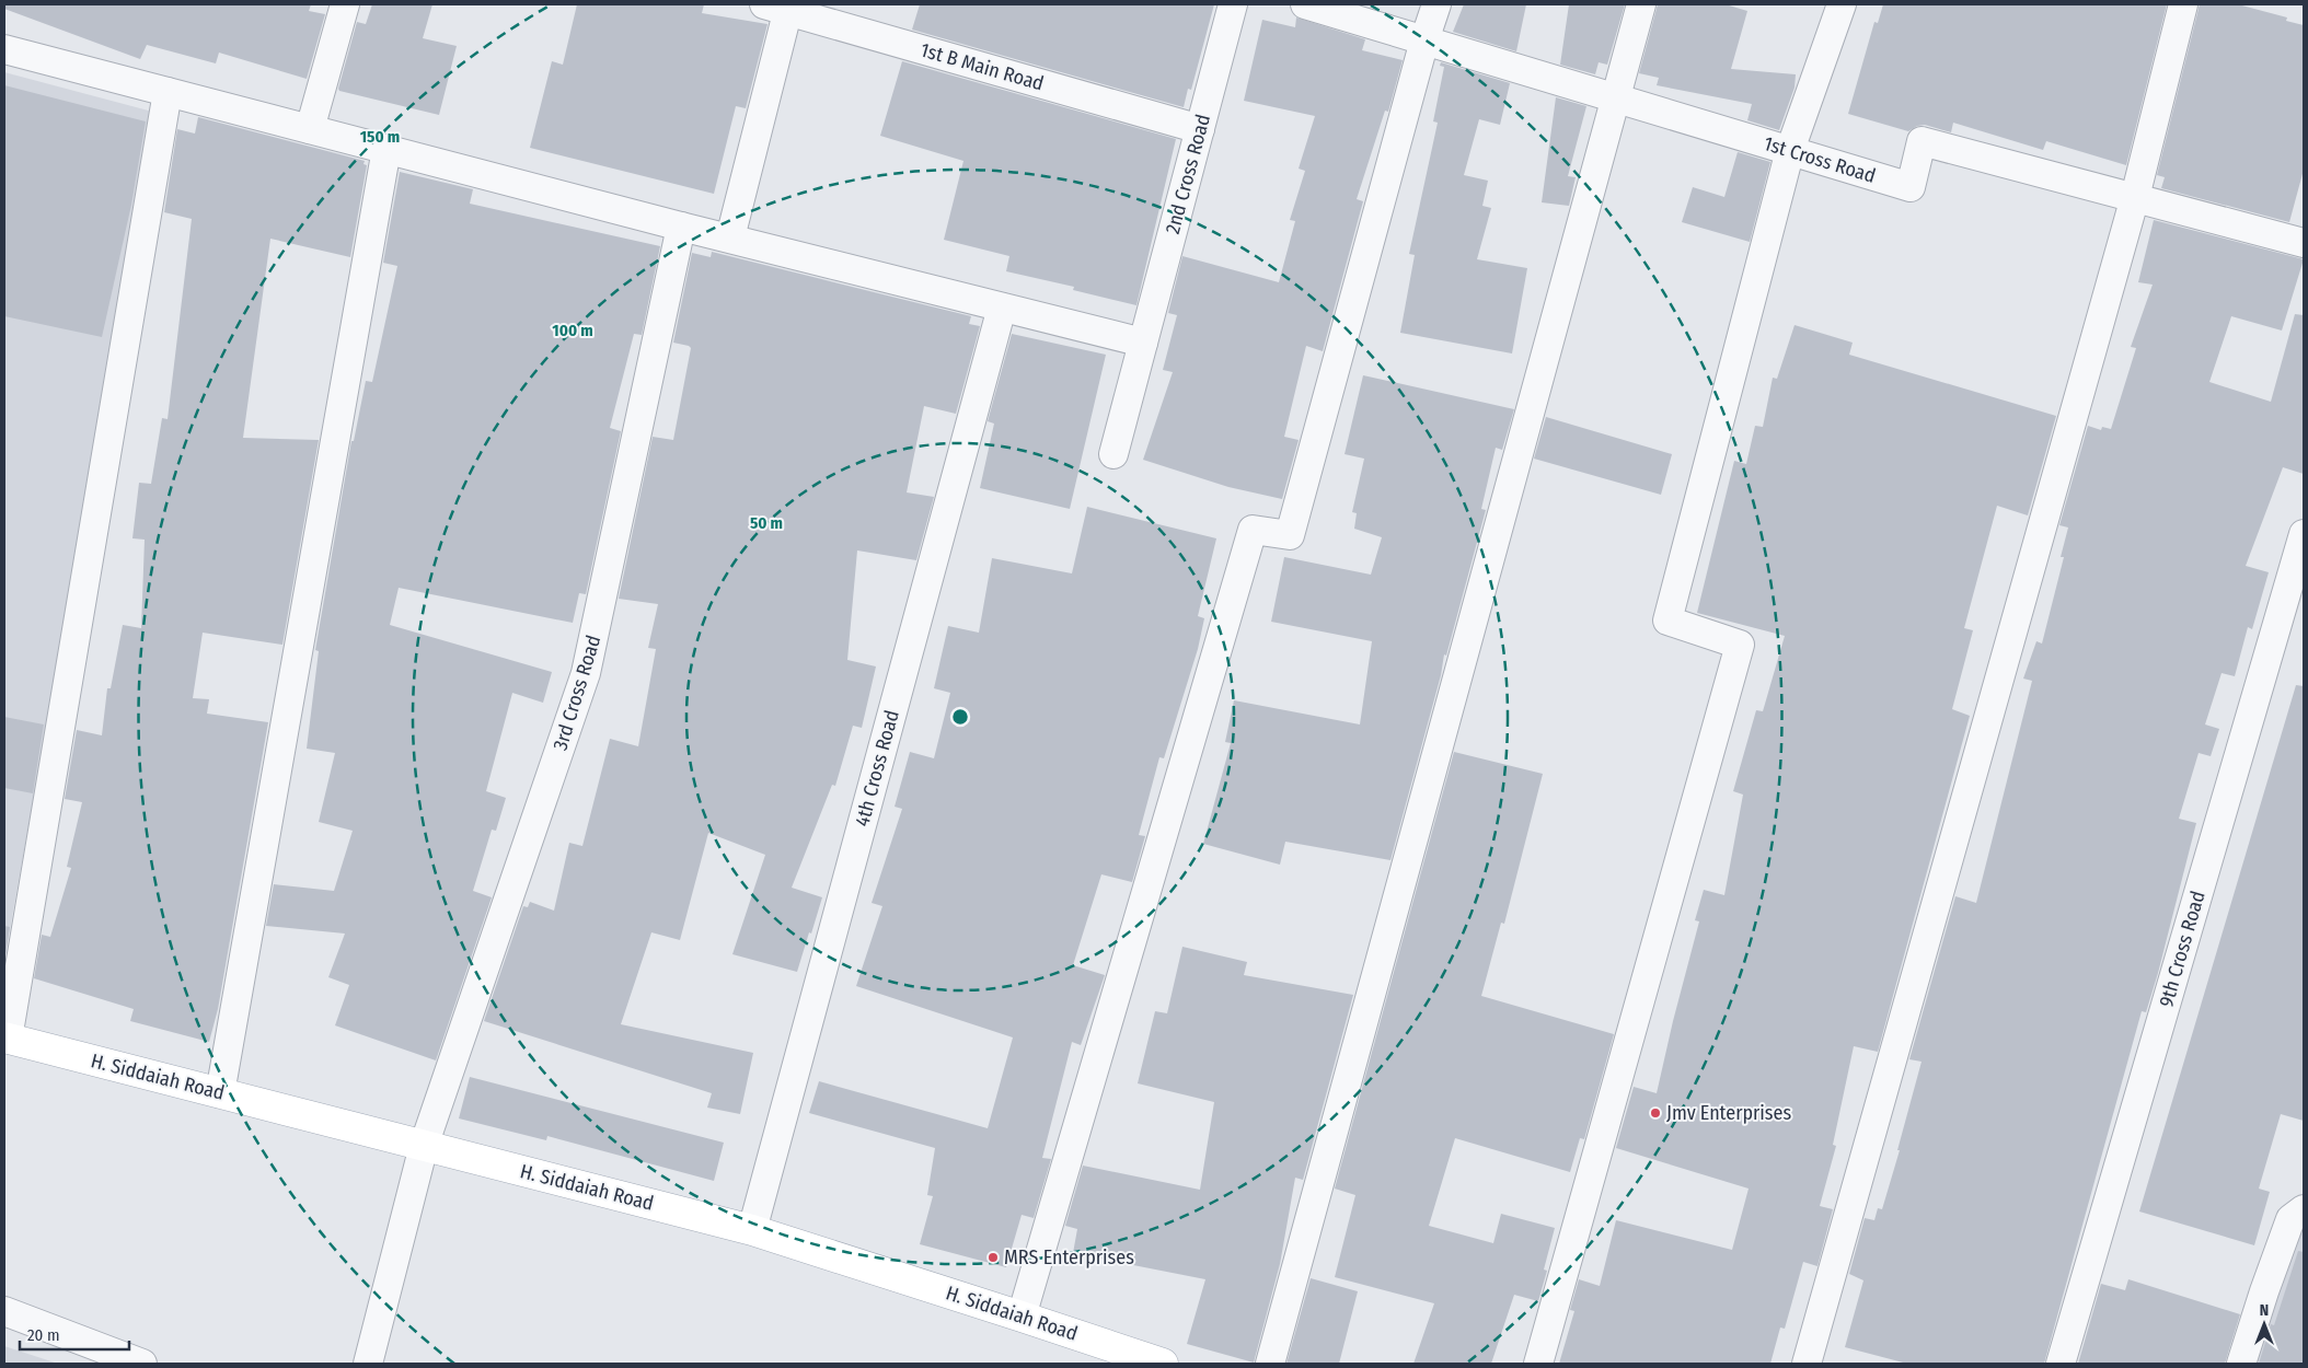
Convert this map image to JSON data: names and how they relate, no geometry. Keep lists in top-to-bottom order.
{
  "streets": {
    "main road": ["H. Siddaiah Road"],
    "street": [
      "1st B Main Road",
      "1st Cross Road",
      "2nd Cross Road",
      "3rd Cross Road",
      "4th Cross Road",
      "9th Cross Road"
    ]
  },
  "crossings": [
    ["1st B Main Road", "2nd Cross Road"],
    ["3rd Cross Road", "H. Siddaiah Road"],
    ["4th Cross Road", "H. Siddaiah Road"]
  ],
  "places": ["Jmv Enterprises", "MRS Enterprises"],
  "scale_bar": "20 m",
  "north": "top",
  "rings": ["150 m", "100 m", "50 m"]
}
